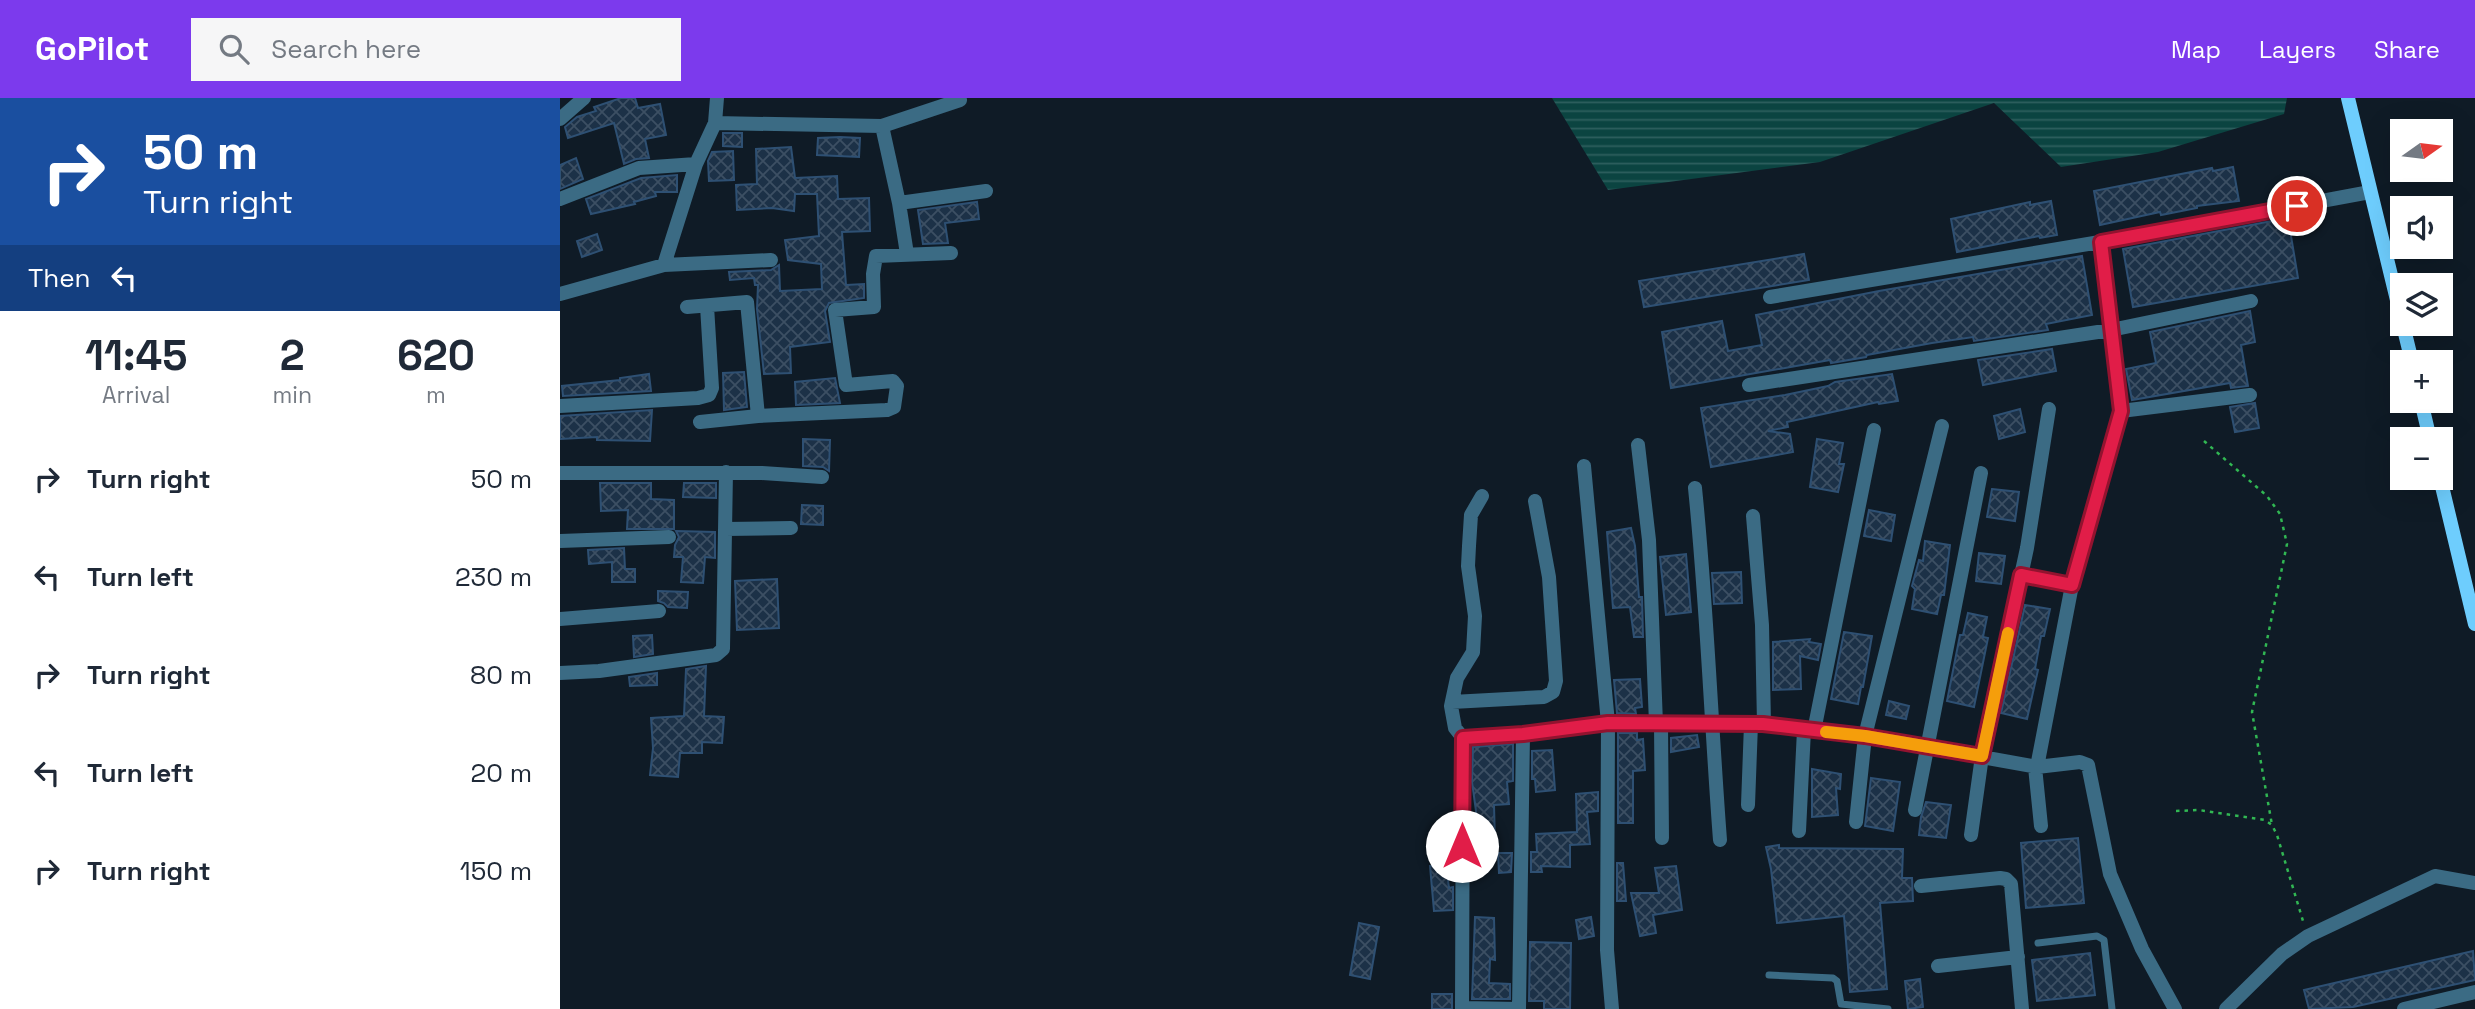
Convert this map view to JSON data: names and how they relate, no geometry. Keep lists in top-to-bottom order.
{
  "north": "right",
  "page": {
    "header": "GoPilot",
    "search": "Search here",
    "nav": ["Map", "Layers", "Share"],
    "turn": ["50 m", "Turn right"],
    "map_buttons": ["+", "−"],
    "then": "Then",
    "eta": [
      "11:45",
      "Arrival",
      "2",
      "min",
      "620",
      "m"
    ],
    "list": [
      {
        "name": "Turn right",
        "value": "50 m"
      },
      {
        "name": "Turn left",
        "value": "230 m"
      },
      {
        "name": "Turn right",
        "value": "80 m"
      },
      {
        "name": "Turn left",
        "value": "20 m"
      },
      {
        "name": "Turn right",
        "value": "150 m"
      }
    ]
  }
}
